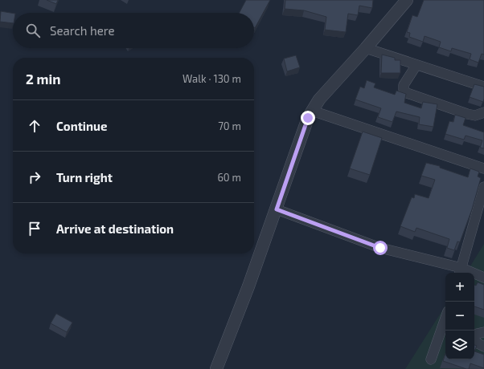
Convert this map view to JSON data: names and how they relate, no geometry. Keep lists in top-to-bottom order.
{
  "page": {
    "search": "Search here",
    "heading": ["2 min", "Walk · 130 m"],
    "list": [
      ["Continue", "70 m"],
      ["Turn right", "60 m"],
      "Arrive at destination"
    ],
    "map_buttons": ["+", "−"]
  }
}
